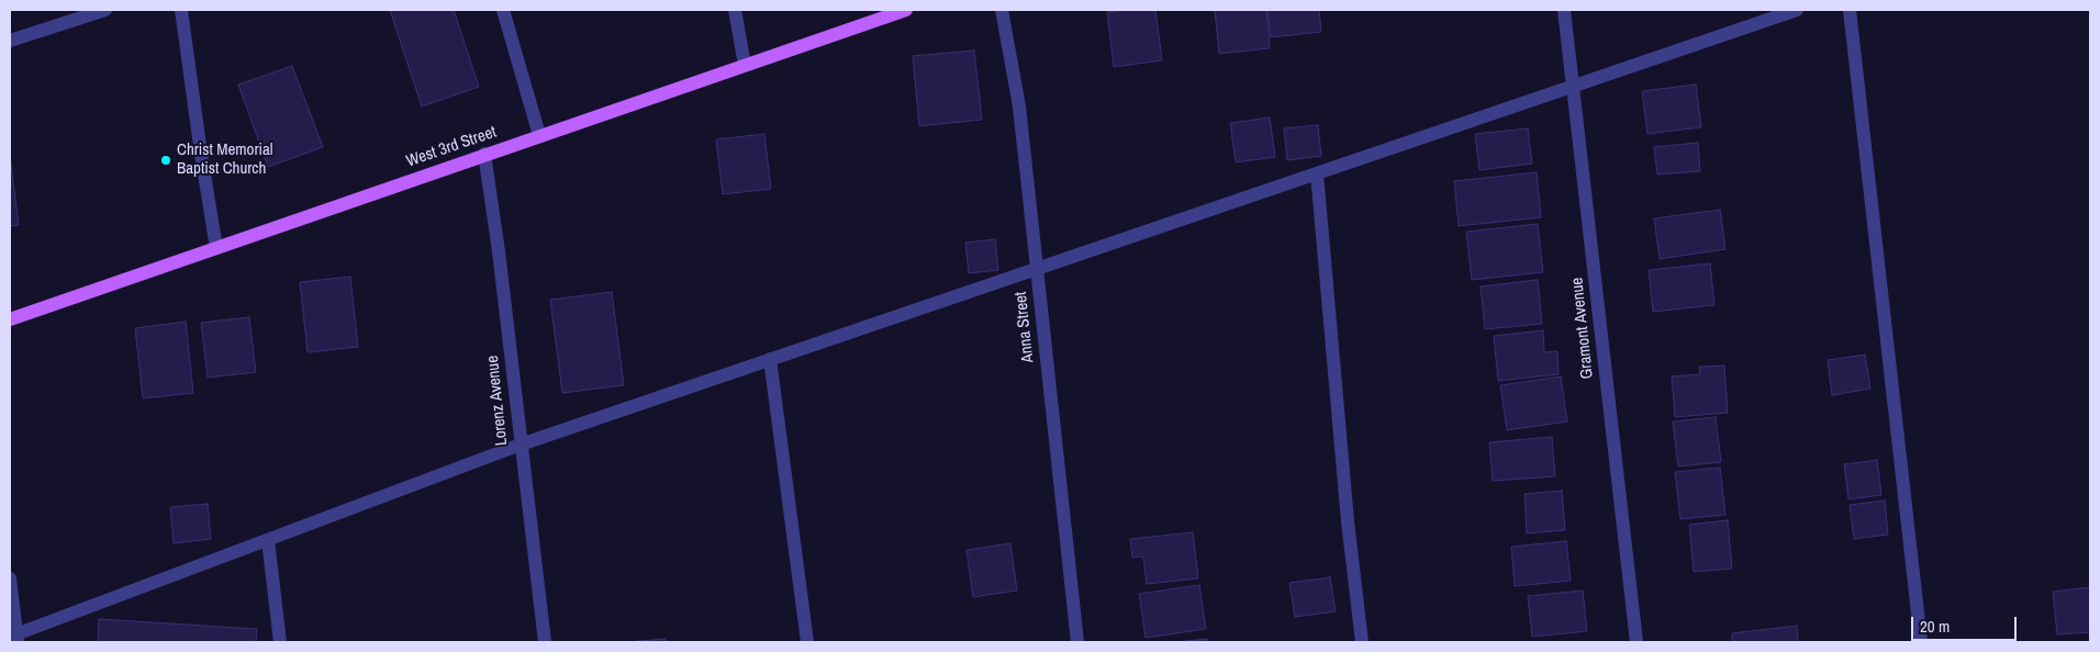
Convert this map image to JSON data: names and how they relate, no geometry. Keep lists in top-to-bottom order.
{
  "streets": {
    "main road": ["West 3rd Street"],
    "street": ["Anna Street", "Gramont Avenue", "Lorenz Avenue"]
  },
  "crossings": [
    ["West 3rd Street", "Lorenz Avenue"]
  ],
  "places": ["Christ Memorial Baptist Church"],
  "scale_bar": "20 m"
}
